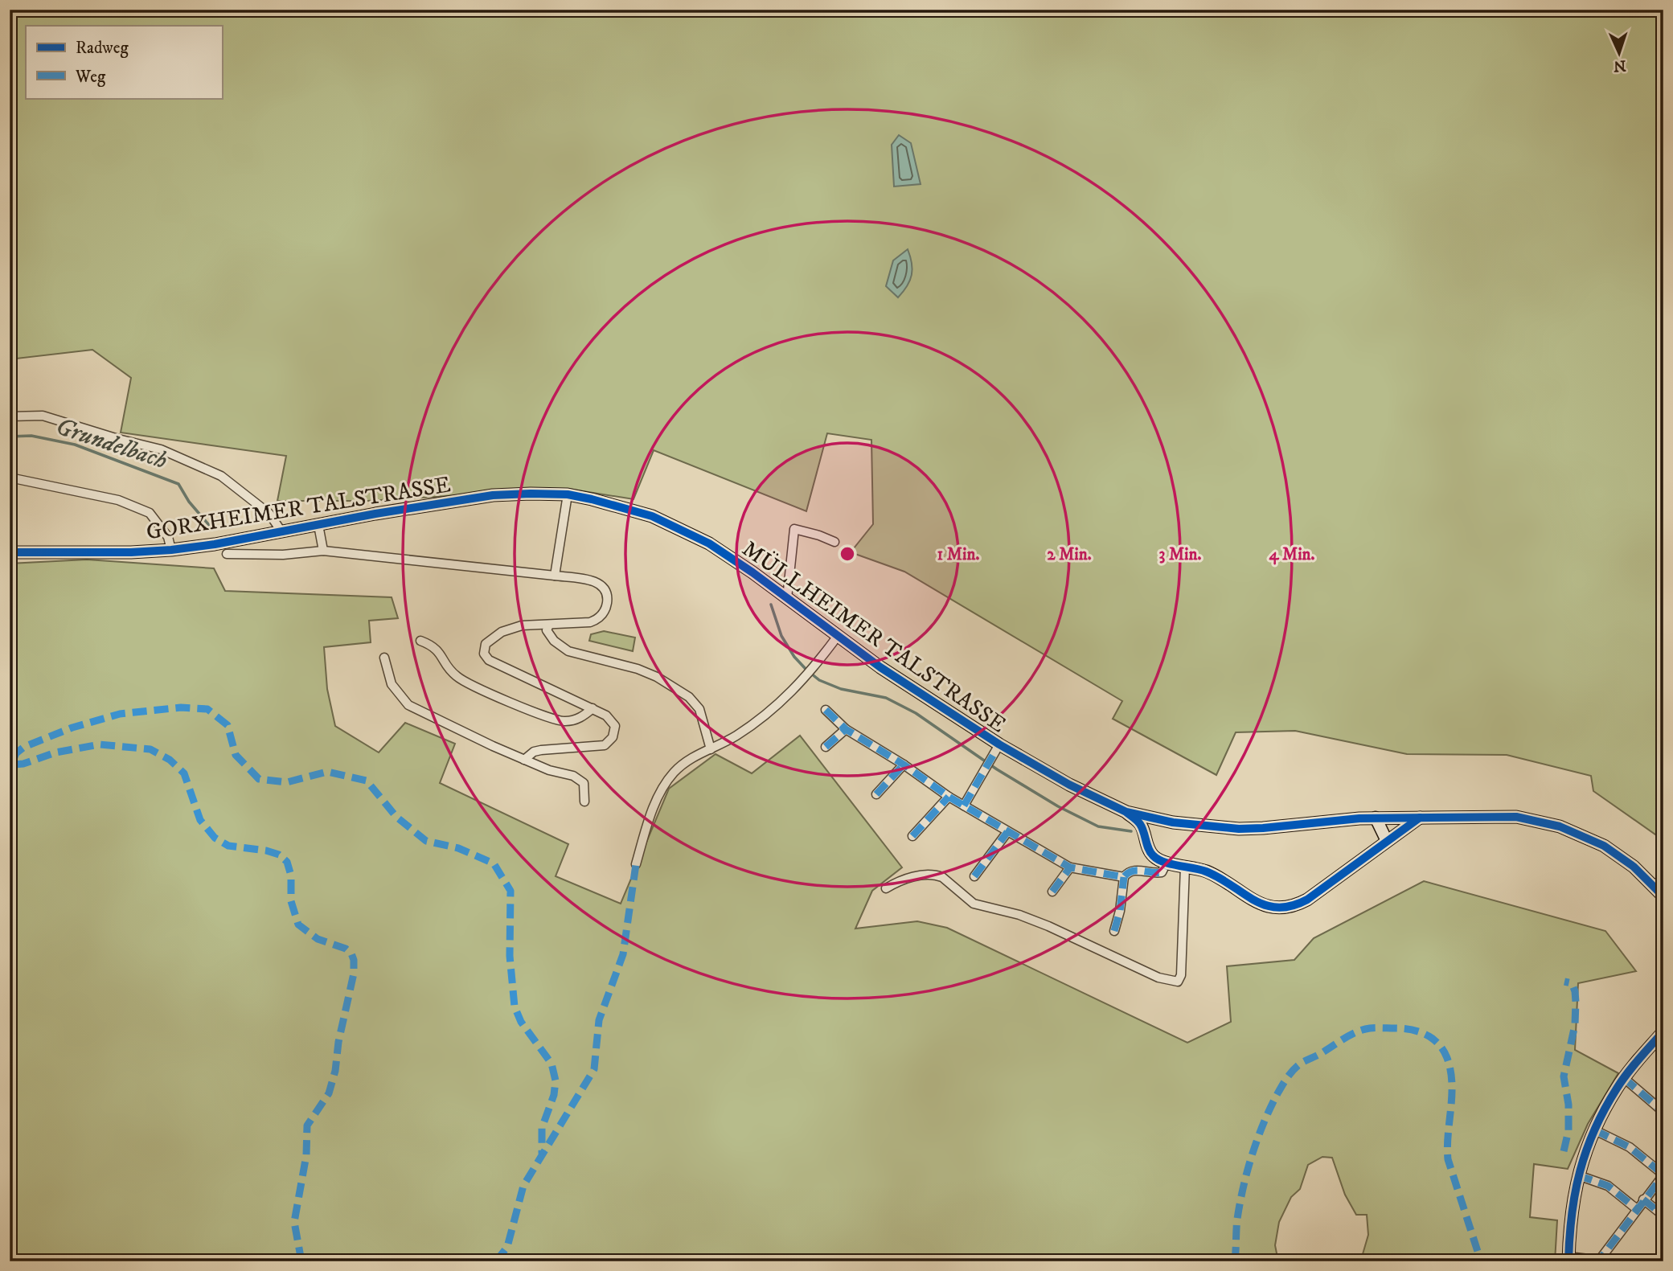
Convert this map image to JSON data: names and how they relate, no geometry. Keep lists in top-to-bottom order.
{
  "streets": {
    "main road": ["GORXHEIMER TALSTRASSE", "MÜLLHEIMER TALSTRASSE"]
  },
  "crossings": [
    ["GORXHEIMER TALSTRASSE", "MÜLLHEIMER TALSTRASSE"]
  ],
  "water": ["Grundelbach"],
  "legend": ["Radweg", "Weg"],
  "north": "bottom",
  "rings": [
    "1 Min.",
    "2 Min.",
    "3 Min.",
    "4 Min."
  ]
}
